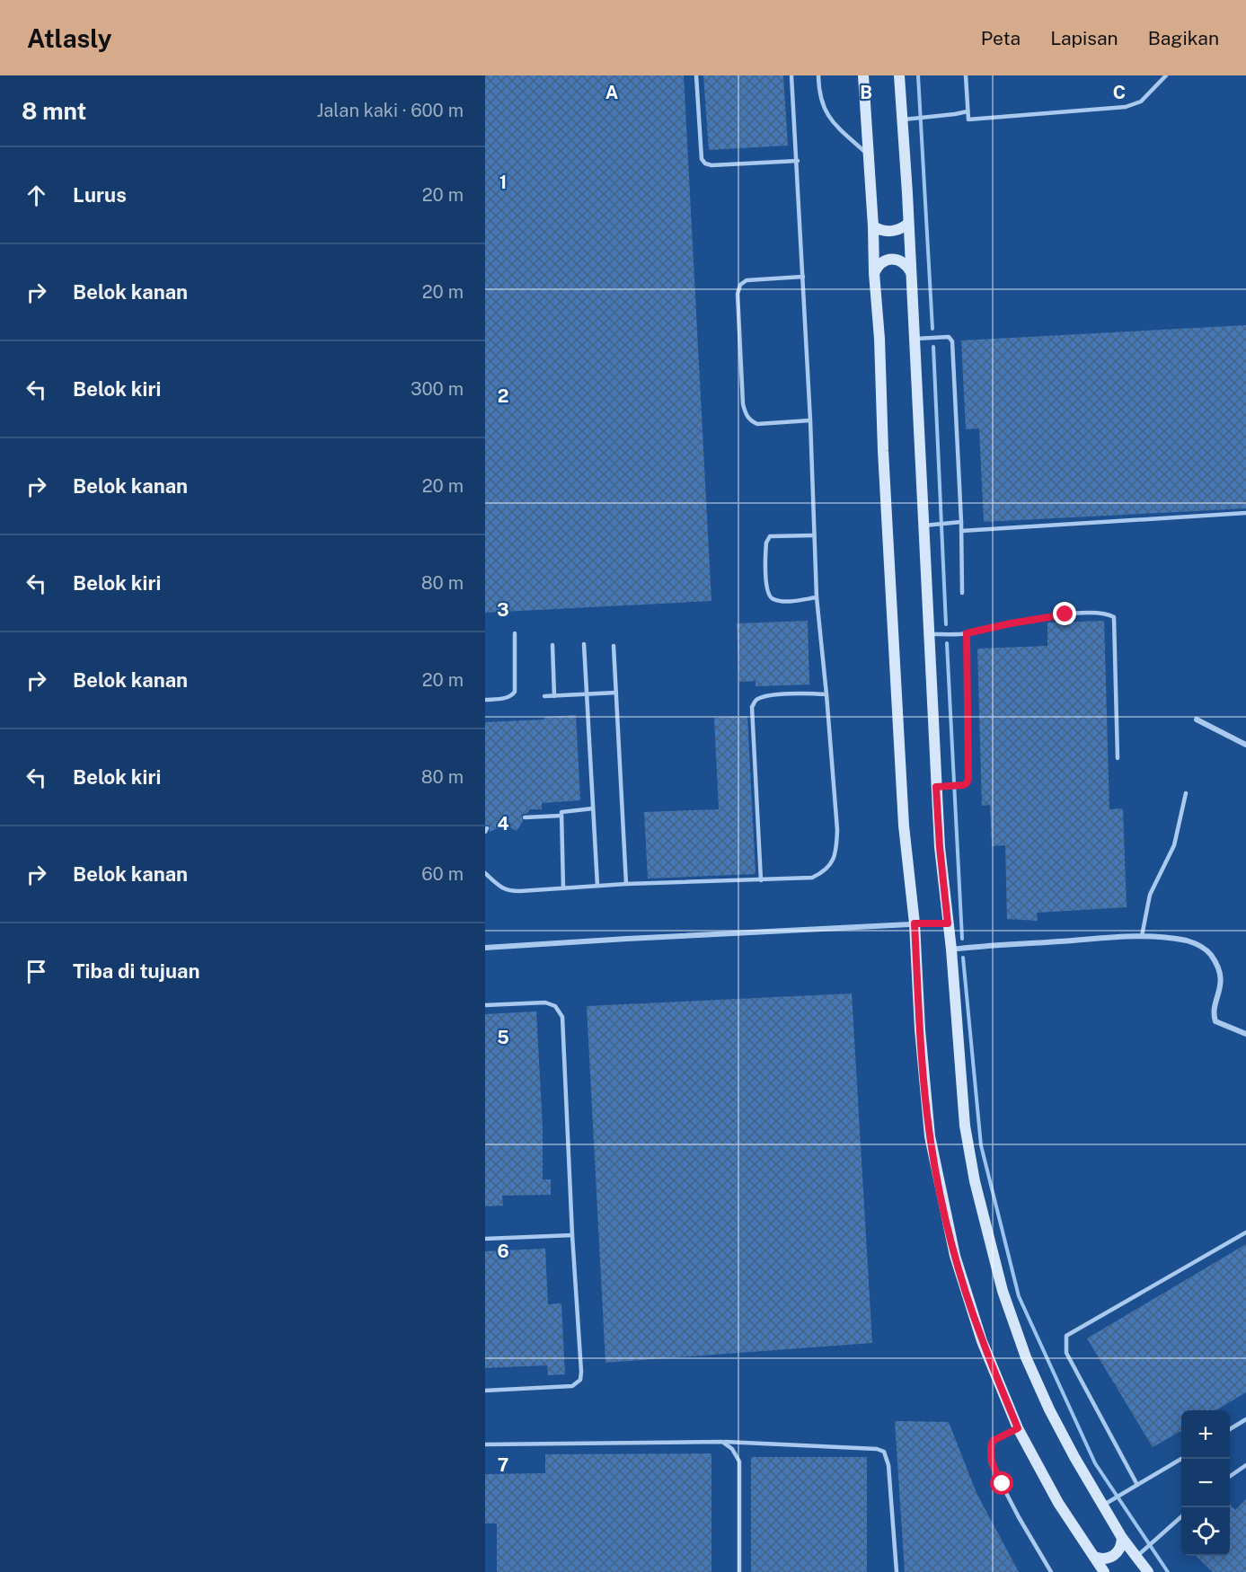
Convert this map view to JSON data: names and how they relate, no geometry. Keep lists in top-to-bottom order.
{
  "page": {
    "header": "Atlasly",
    "nav": ["Peta", "Lapisan", "Bagikan"],
    "heading": ["8 mnt", "Jalan kaki · 600 m"],
    "list": [
      ["Lurus", "20 m"],
      ["Belok kanan", "20 m"],
      ["Belok kiri", "300 m"],
      ["Belok kanan", "20 m"],
      ["Belok kiri", "80 m"],
      ["Belok kanan", "20 m"],
      ["Belok kiri", "80 m"],
      ["Belok kanan", "60 m"],
      "Tiba di tujuan"
    ],
    "map_buttons": ["+", "−"]
  },
  "grid": {
    "columns": ["A", "B", "C"],
    "rows": [
      "1",
      "2",
      "3",
      "4",
      "5",
      "6",
      "7"
    ]
  }
}
